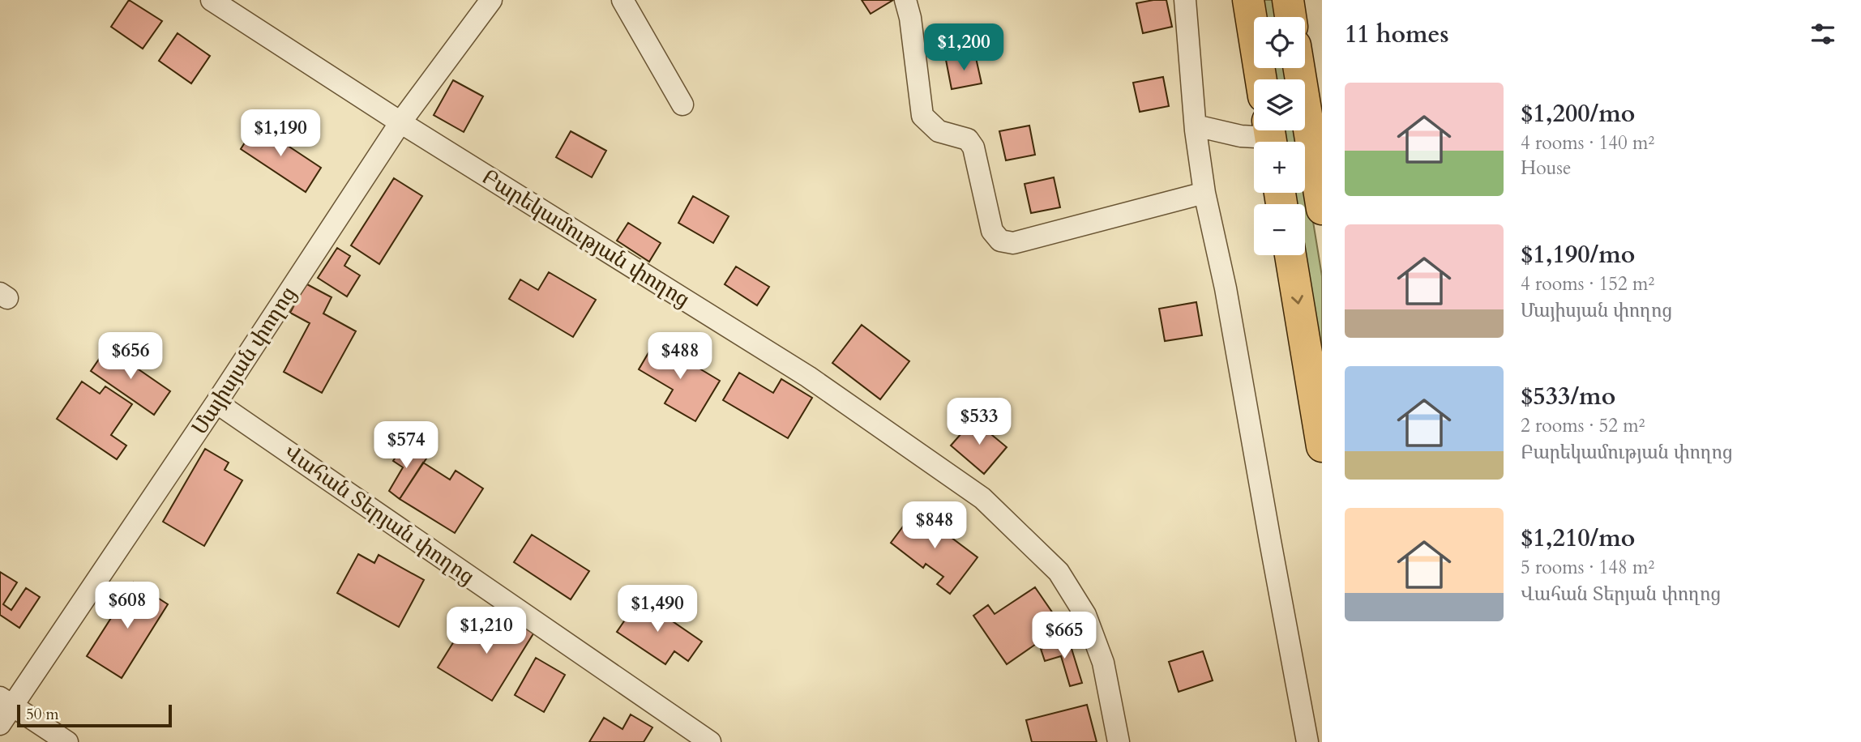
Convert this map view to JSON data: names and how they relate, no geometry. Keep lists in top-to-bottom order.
{
  "streets": {
    "street": ["Բարեկամության փողոց", "Մայիսյան փողոց", "Վահան Տերյան փողոց"]
  },
  "crossings": [
    ["Բարեկամության փողոց", "Մայիսյան փողոց"],
    ["Մայիսյան փողոց", "Վահան Տերյան փողոց"]
  ],
  "scale_bar": "50 m",
  "page": {
    "heading": "11 homes",
    "map_buttons": ["+", "−"],
    "price": [
      "$1,200",
      "$1,190",
      "$656",
      "$488",
      "$533",
      "$574",
      "$848",
      "$608",
      "$1,490",
      "$1,210",
      "$665"
    ],
    "list": [
      {
        "name": "$1,200/mo",
        "note": "4 rooms · 140 m² · House"
      },
      {
        "name": "$1,190/mo",
        "note": "4 rooms · 152 m² · Մայիսյան փողոց"
      },
      {
        "name": "$533/mo",
        "note": "2 rooms · 52 m² · Բարեկամության փողոց"
      },
      {
        "name": "$1,210/mo",
        "note": "5 rooms · 148 m² · Վահան Տերյան փողոց"
      }
    ],
    "scale": "50 m"
  }
}
